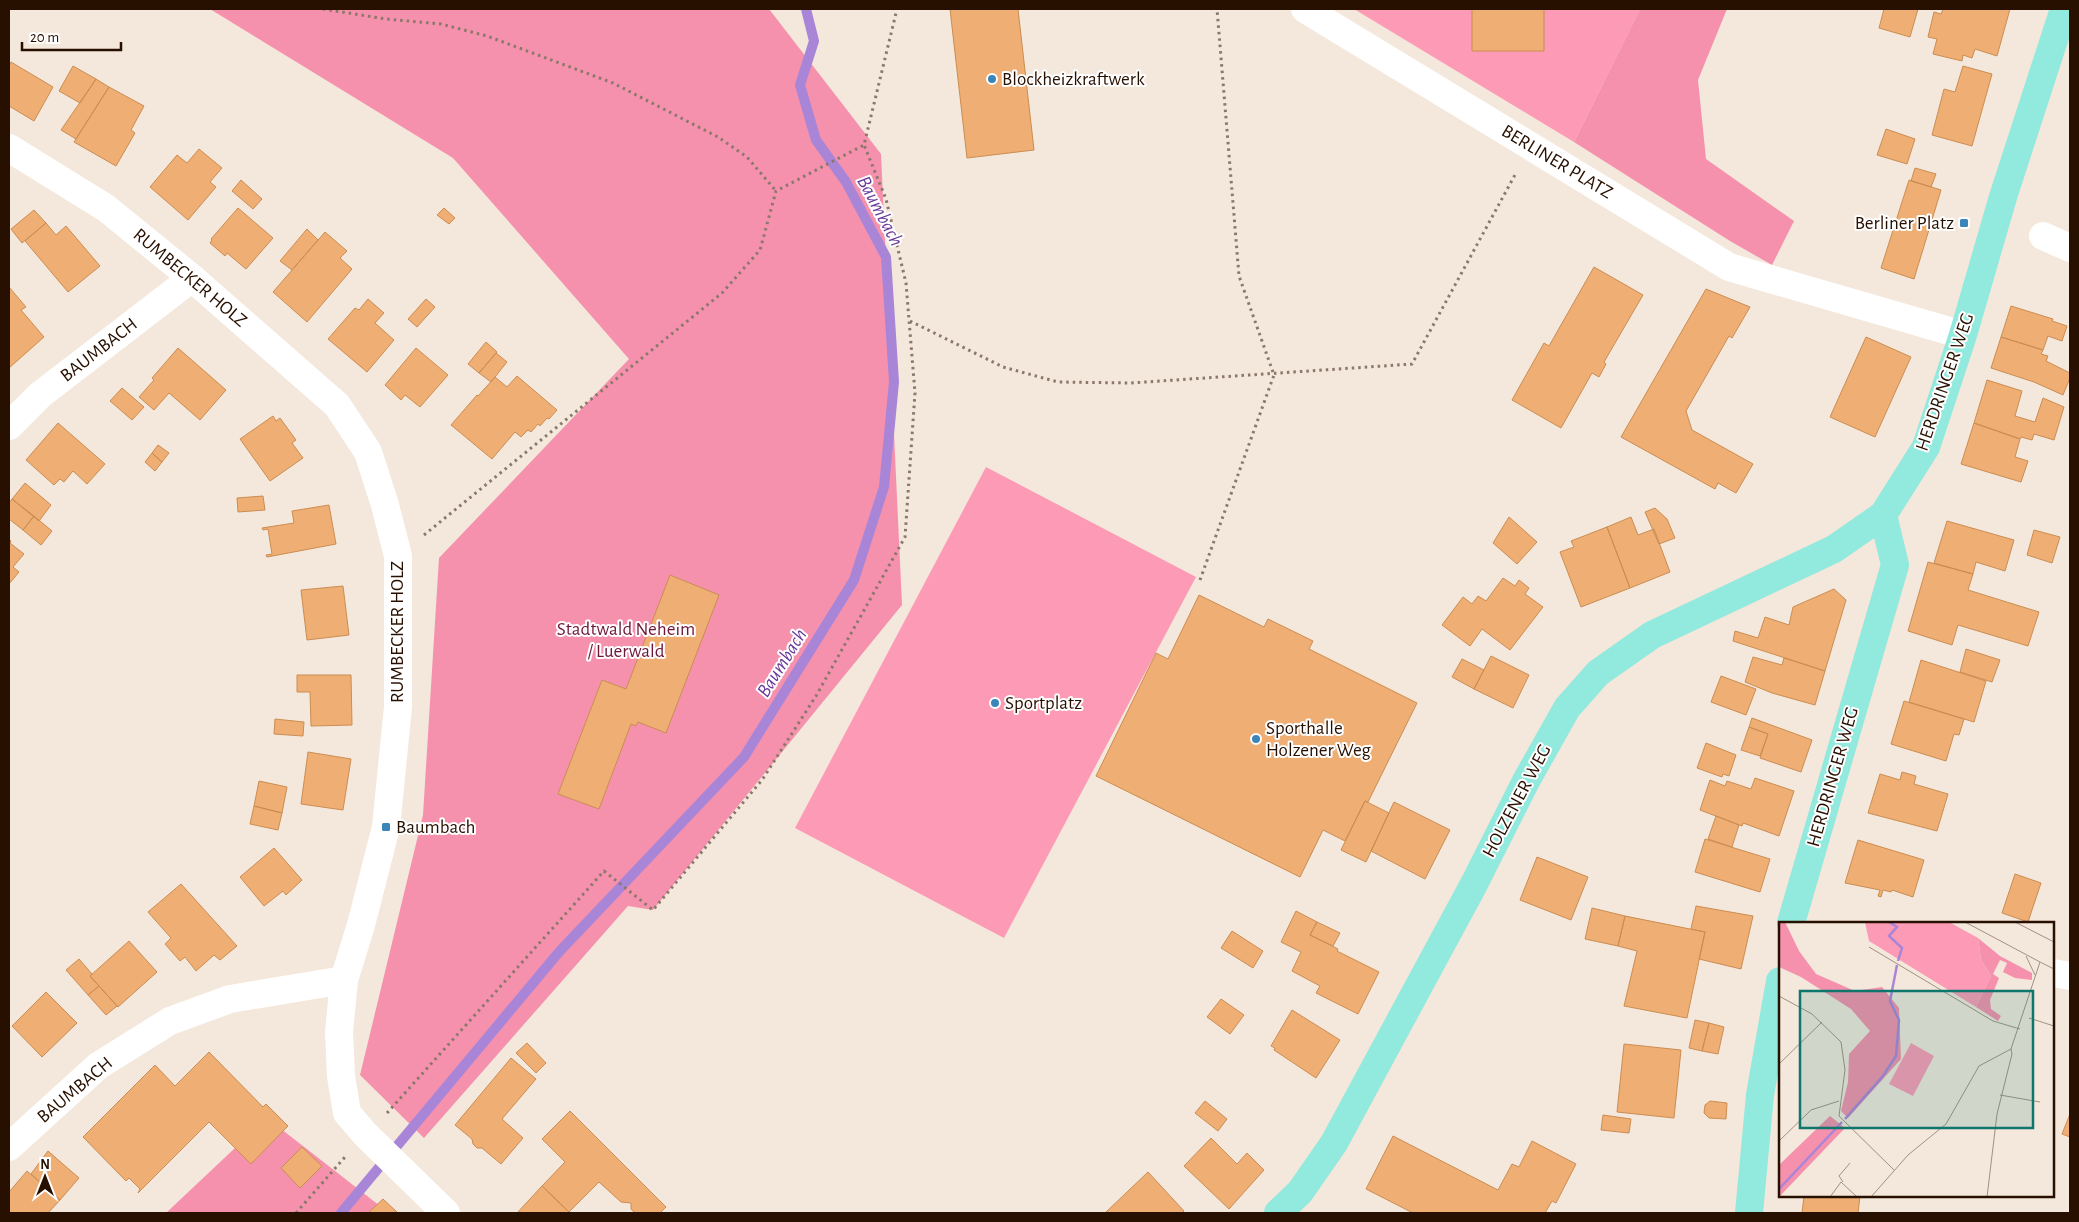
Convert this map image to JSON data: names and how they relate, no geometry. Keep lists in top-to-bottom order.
{
  "streets": {
    "main road": ["HERDRINGER WEG", "HOLZENER WEG"],
    "street": ["BERLINER PLATZ", "RUMBECKER HOLZ", "BAUMBACH"]
  },
  "crossings": [
    ["BERLINER PLATZ", "HERDRINGER WEG"],
    ["RUMBECKER HOLZ", "BAUMBACH"],
    ["HERDRINGER WEG", "HOLZENER WEG"]
  ],
  "water": ["Baumbach"],
  "parks": ["Stadtwald Neheim / Luerwald"],
  "places": {
    "other": ["Blockheizkraftwerk", "Sportplatz", "Sporthalle Holzener Weg"],
    "transit": ["Berliner Platz", "Baumbach"]
  },
  "scale_bar": "20 m",
  "north": "top"
}
